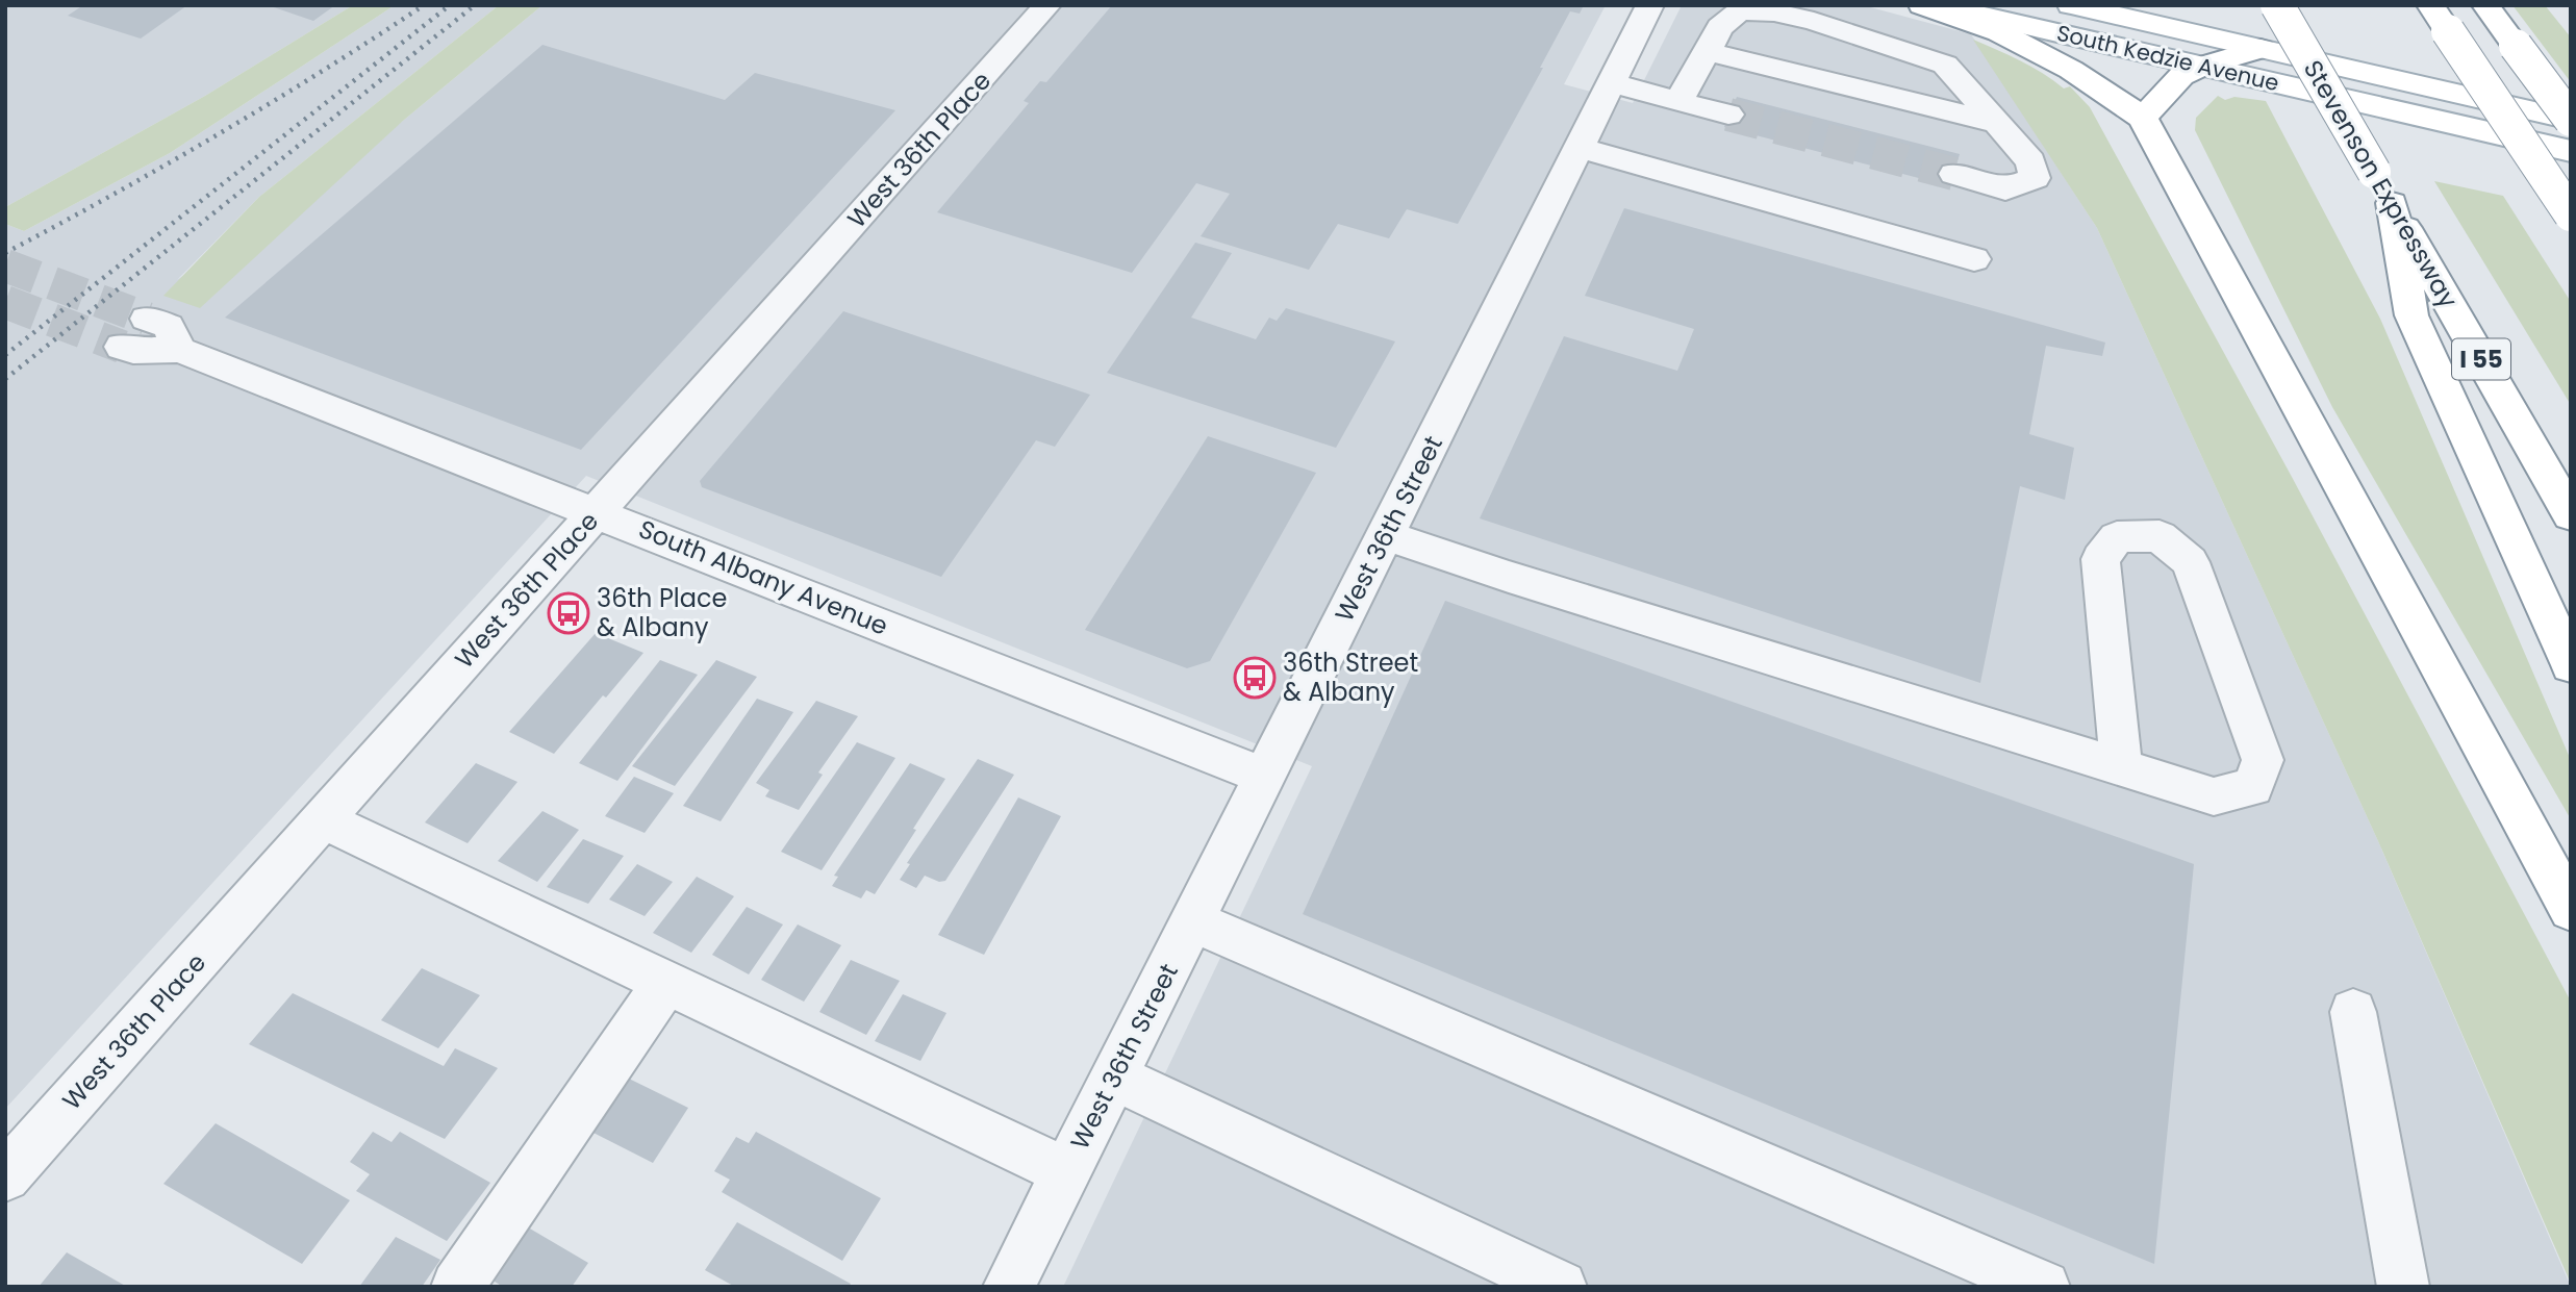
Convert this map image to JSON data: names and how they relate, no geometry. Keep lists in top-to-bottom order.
{
  "streets": {
    "main road": ["South Kedzie Avenue", "Stevenson Expressway", "I 55"],
    "street": ["West 36th Place", "West 36th Street", "South Albany Avenue"]
  },
  "crossings": [
    ["West 36th Place", "South Albany Avenue"],
    ["West 36th Street", "South Albany Avenue"]
  ],
  "places": {
    "bus stop": ["36th Place & Albany", "36th Street & Albany"]
  }
}
